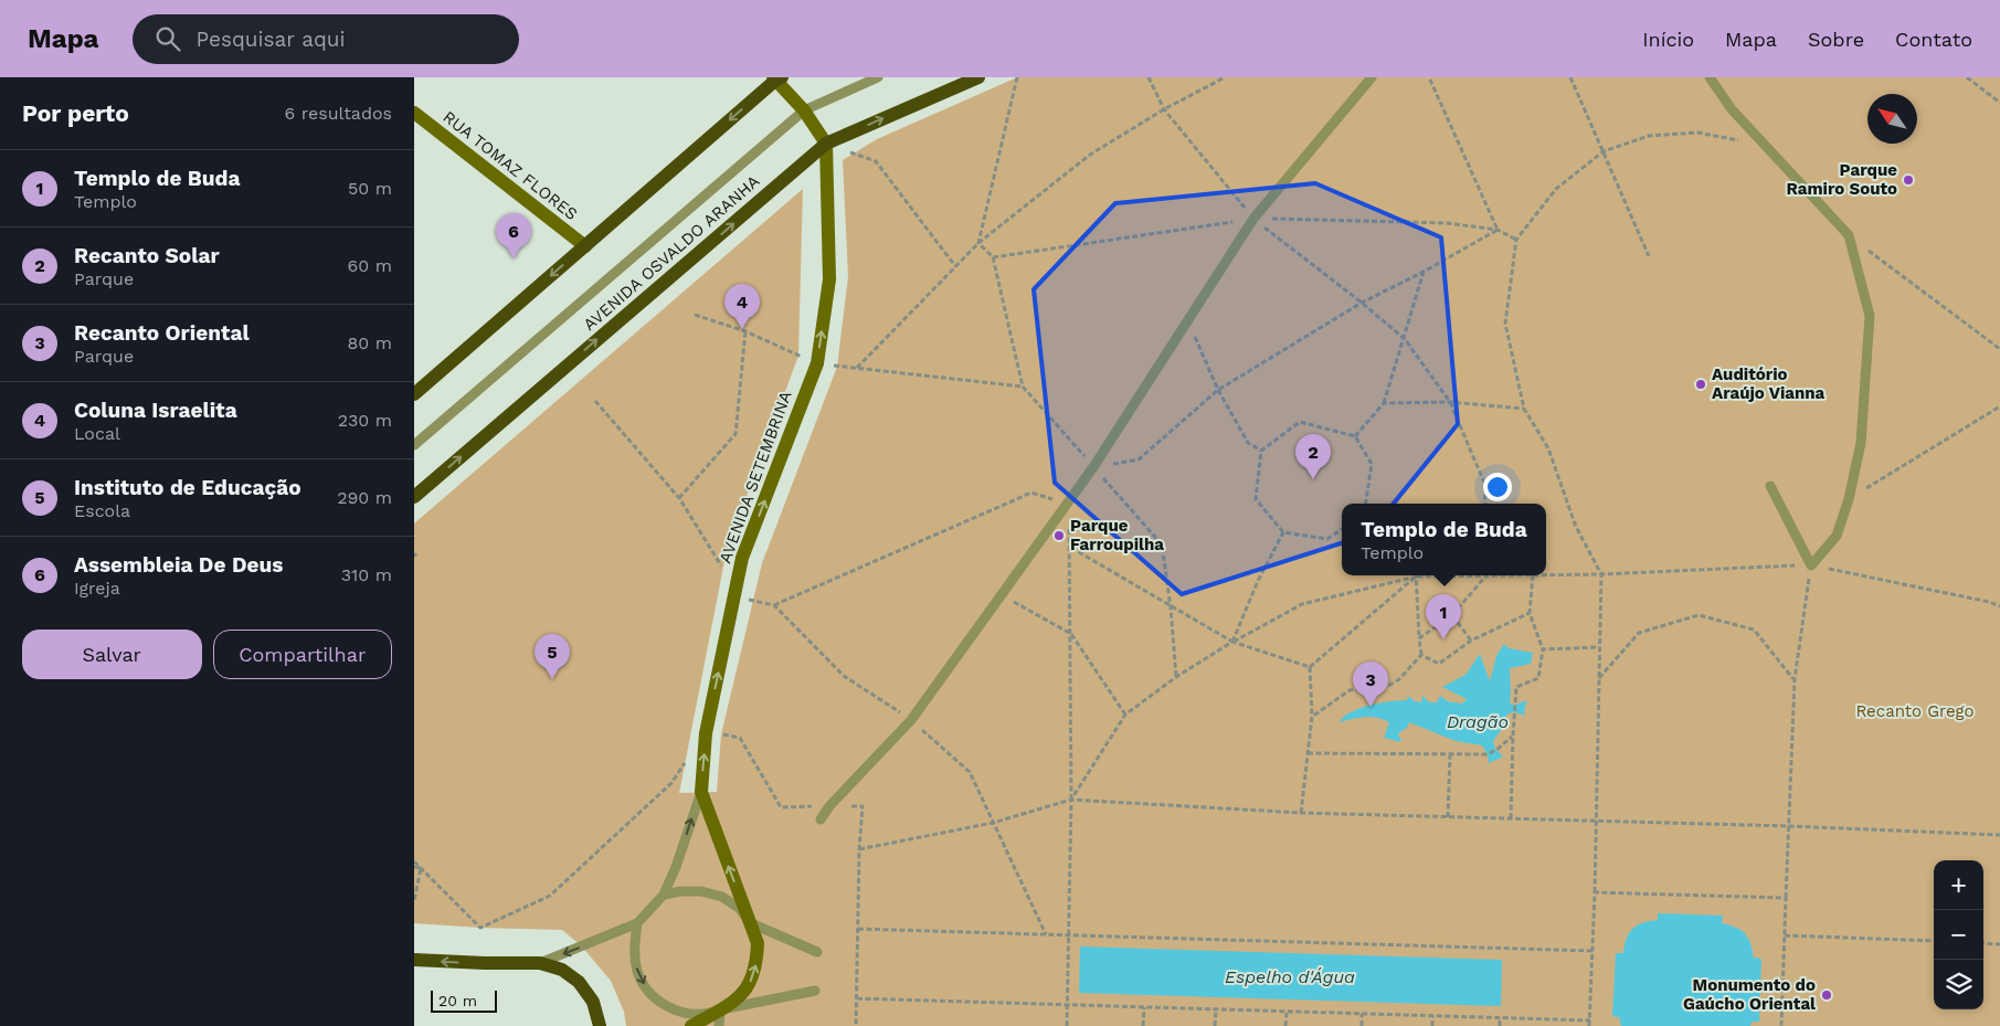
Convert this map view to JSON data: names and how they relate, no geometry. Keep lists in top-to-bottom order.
{
  "streets": {
    "main road": ["AVENIDA OSVALDO ARANHA"],
    "street": ["RUA TOMAZ FLORES", "AVENIDA SETEMBRINA"]
  },
  "crossings": [
    ["AVENIDA OSVALDO ARANHA", "AVENIDA SETEMBRINA"]
  ],
  "water": ["Dragão", "Espelho d'Água"],
  "parks": ["Recanto Grego"],
  "places": [
    "Parque Ramiro Souto",
    "Auditório Araújo Vianna",
    "Parque Farroupilha",
    "Monumento do Gaúcho Oriental"
  ],
  "scale_bar": "20 m",
  "north": "top left",
  "page": {
    "header": "Mapa",
    "search": "Pesquisar aqui",
    "nav": [
      "Início",
      "Mapa",
      "Sobre",
      "Contato"
    ],
    "heading": ["Por perto", "6 resultados"],
    "list": [
      {
        "mark": "1",
        "name": "Templo de Buda",
        "note": "Templo",
        "value": "50 m"
      },
      {
        "mark": "2",
        "name": "Recanto Solar",
        "note": "Parque",
        "value": "60 m"
      },
      {
        "mark": "3",
        "name": "Recanto Oriental",
        "note": "Parque",
        "value": "80 m"
      },
      {
        "mark": "4",
        "name": "Coluna Israelita",
        "note": "Local",
        "value": "230 m"
      },
      {
        "mark": "5",
        "name": "Instituto de Educação",
        "note": "Escola",
        "value": "290 m"
      },
      {
        "mark": "6",
        "name": "Assembleia De Deus",
        "note": "Igreja",
        "value": "310 m"
      }
    ],
    "pins": [
      "6",
      "4",
      "2",
      "1",
      "5",
      "3"
    ],
    "popup": ["Templo de Buda", "Templo"],
    "buttons": ["Salvar", "Compartilhar"],
    "map_buttons": ["+", "−"],
    "scale": "20 m"
  }
}
